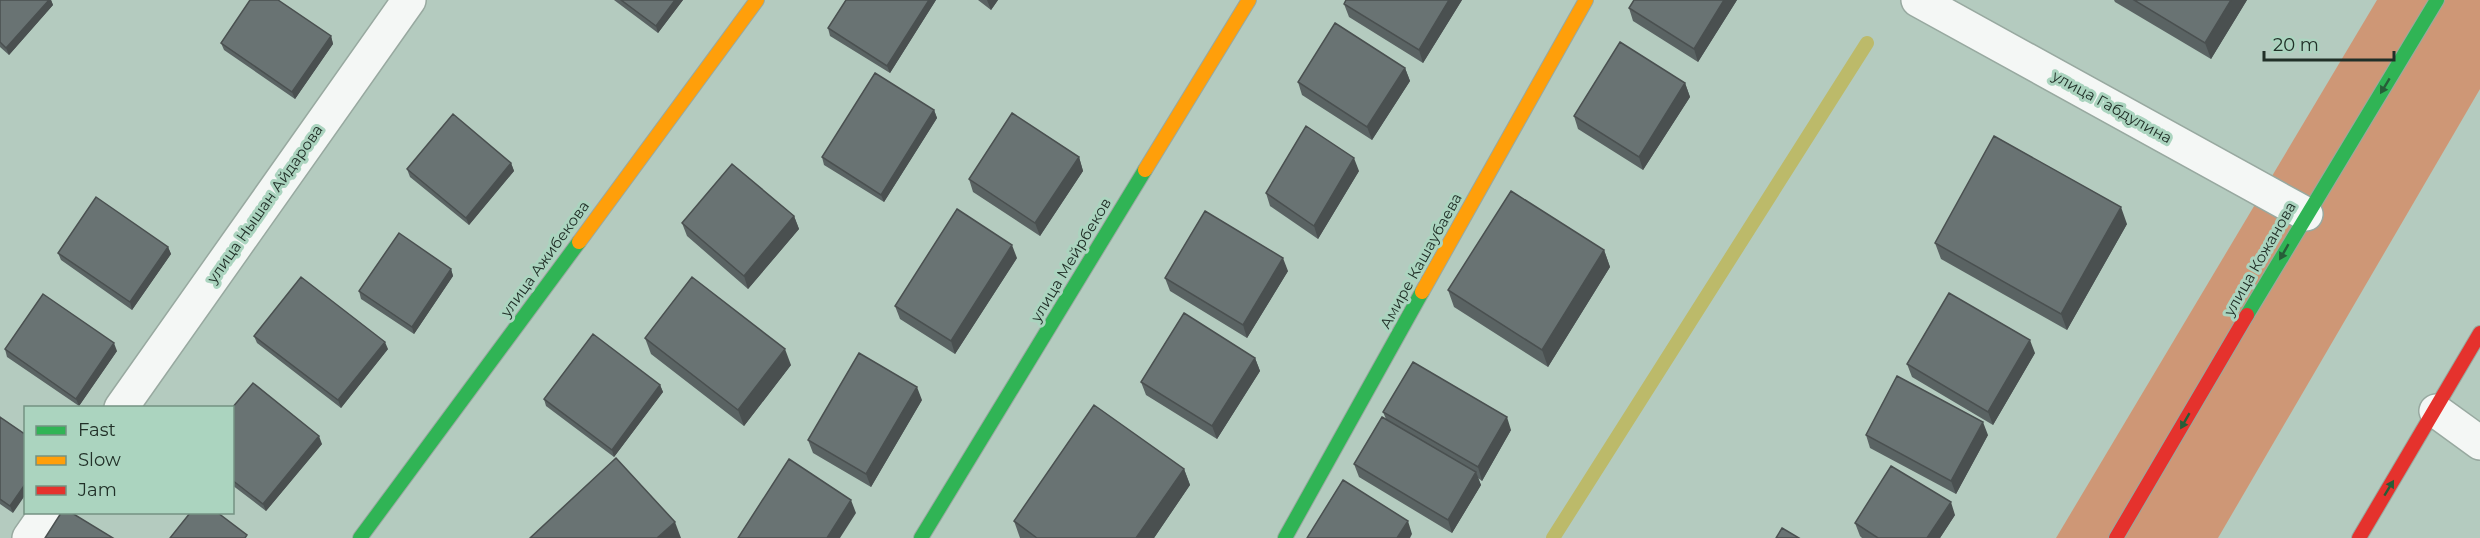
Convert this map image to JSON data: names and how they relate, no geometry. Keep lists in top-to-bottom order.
{
  "streets": {
    "street": [
      "улица Габдулина",
      "улица Нышан Айдарова",
      "улица Ажибекова",
      "улица Кожанова",
      "улица Мейрбеков",
      "Амире Кашаубаева"
    ]
  },
  "crossings": [
    ["улица Габдулина", "улица Кожанова"]
  ],
  "one_way": ["улица Кожанова"],
  "legend": ["Fast", "Slow", "Jam"],
  "scale_bar": "20 m"
}
